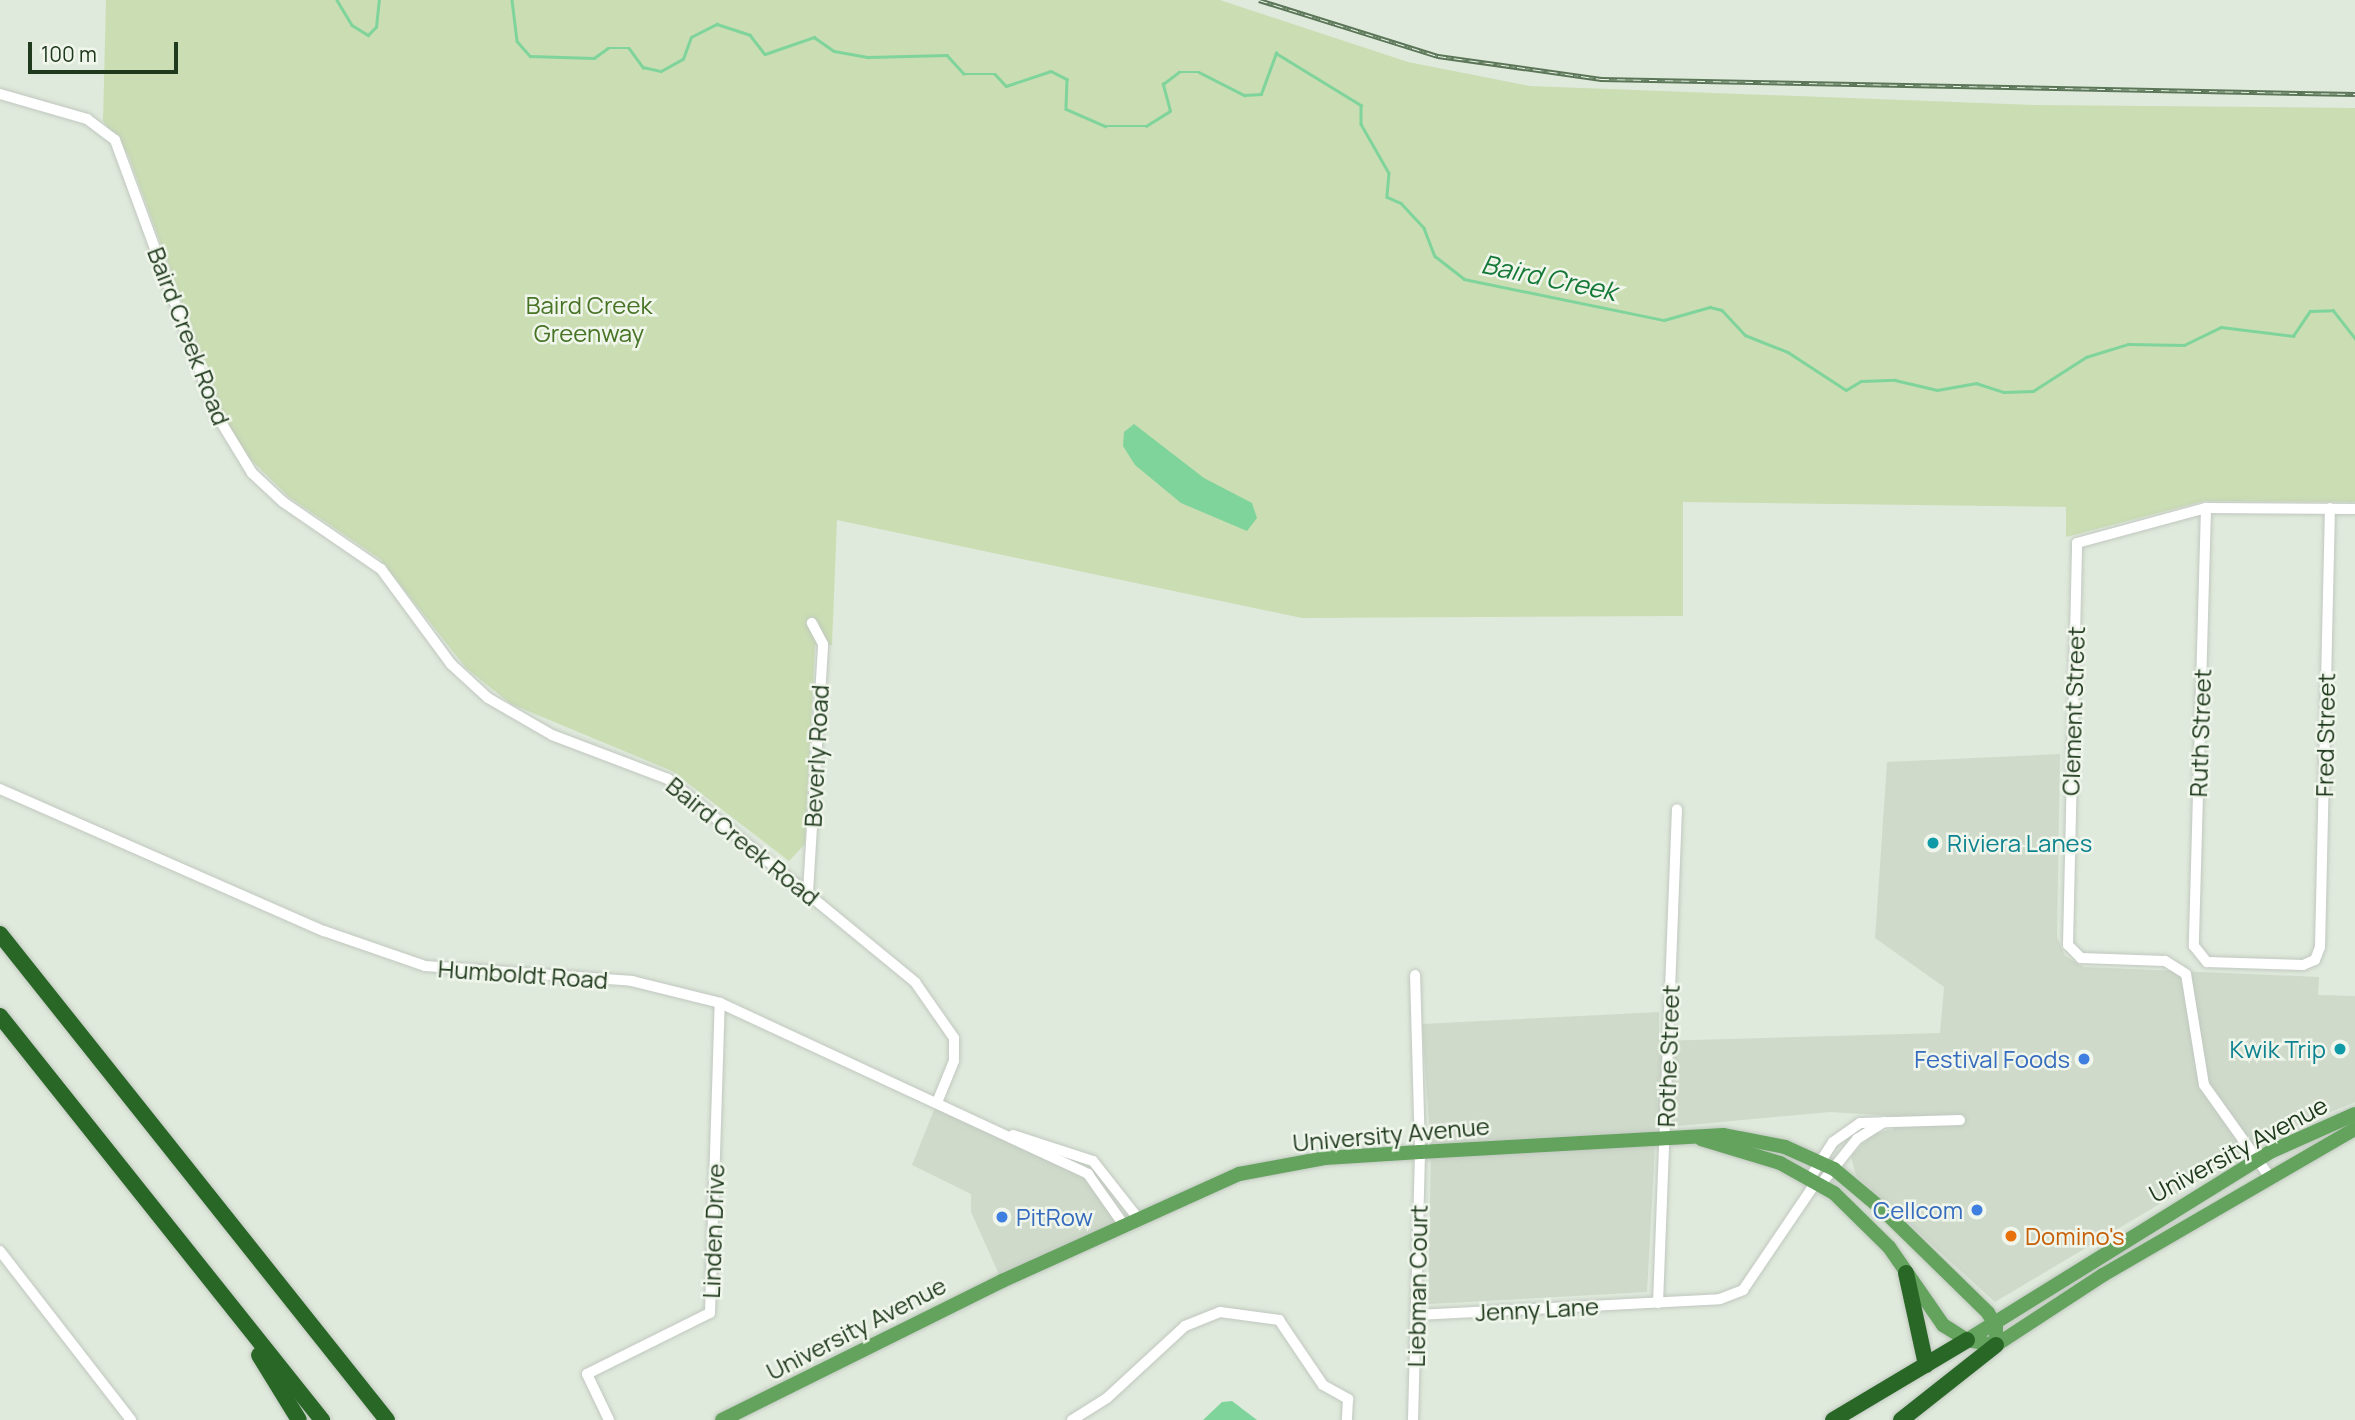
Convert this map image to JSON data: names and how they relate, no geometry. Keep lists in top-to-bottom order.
{
  "streets": {
    "main road": ["University Avenue"],
    "street": [
      "Baird Creek Road",
      "Clement Street",
      "Ruth Street",
      "Fred Street",
      "Beverly Road",
      "Humboldt Road",
      "Rothe Street",
      "Linden Drive",
      "Liebman Court",
      "Jenny Lane"
    ]
  },
  "crossings": [
    ["Baird Creek Road", "Beverly Road"],
    ["Baird Creek Road", "Humboldt Road"],
    ["Clement Street", "Ruth Street"],
    ["Clement Street", "University Avenue"],
    ["Ruth Street", "Fred Street"],
    ["Humboldt Road", "University Avenue"],
    ["Humboldt Road", "Linden Drive"],
    ["Rothe Street", "University Avenue"],
    ["Rothe Street", "Jenny Lane"],
    ["University Avenue", "Liebman Court"],
    ["Liebman Court", "Jenny Lane"]
  ],
  "water": ["Baird Creek"],
  "parks": ["Baird Creek Greenway"],
  "places": [
    "Riviera Lanes",
    "Kwik Trip",
    "Festival Foods",
    "Cellcom",
    "PitRow",
    "Domino's"
  ],
  "scale_bar": "100 m"
}
